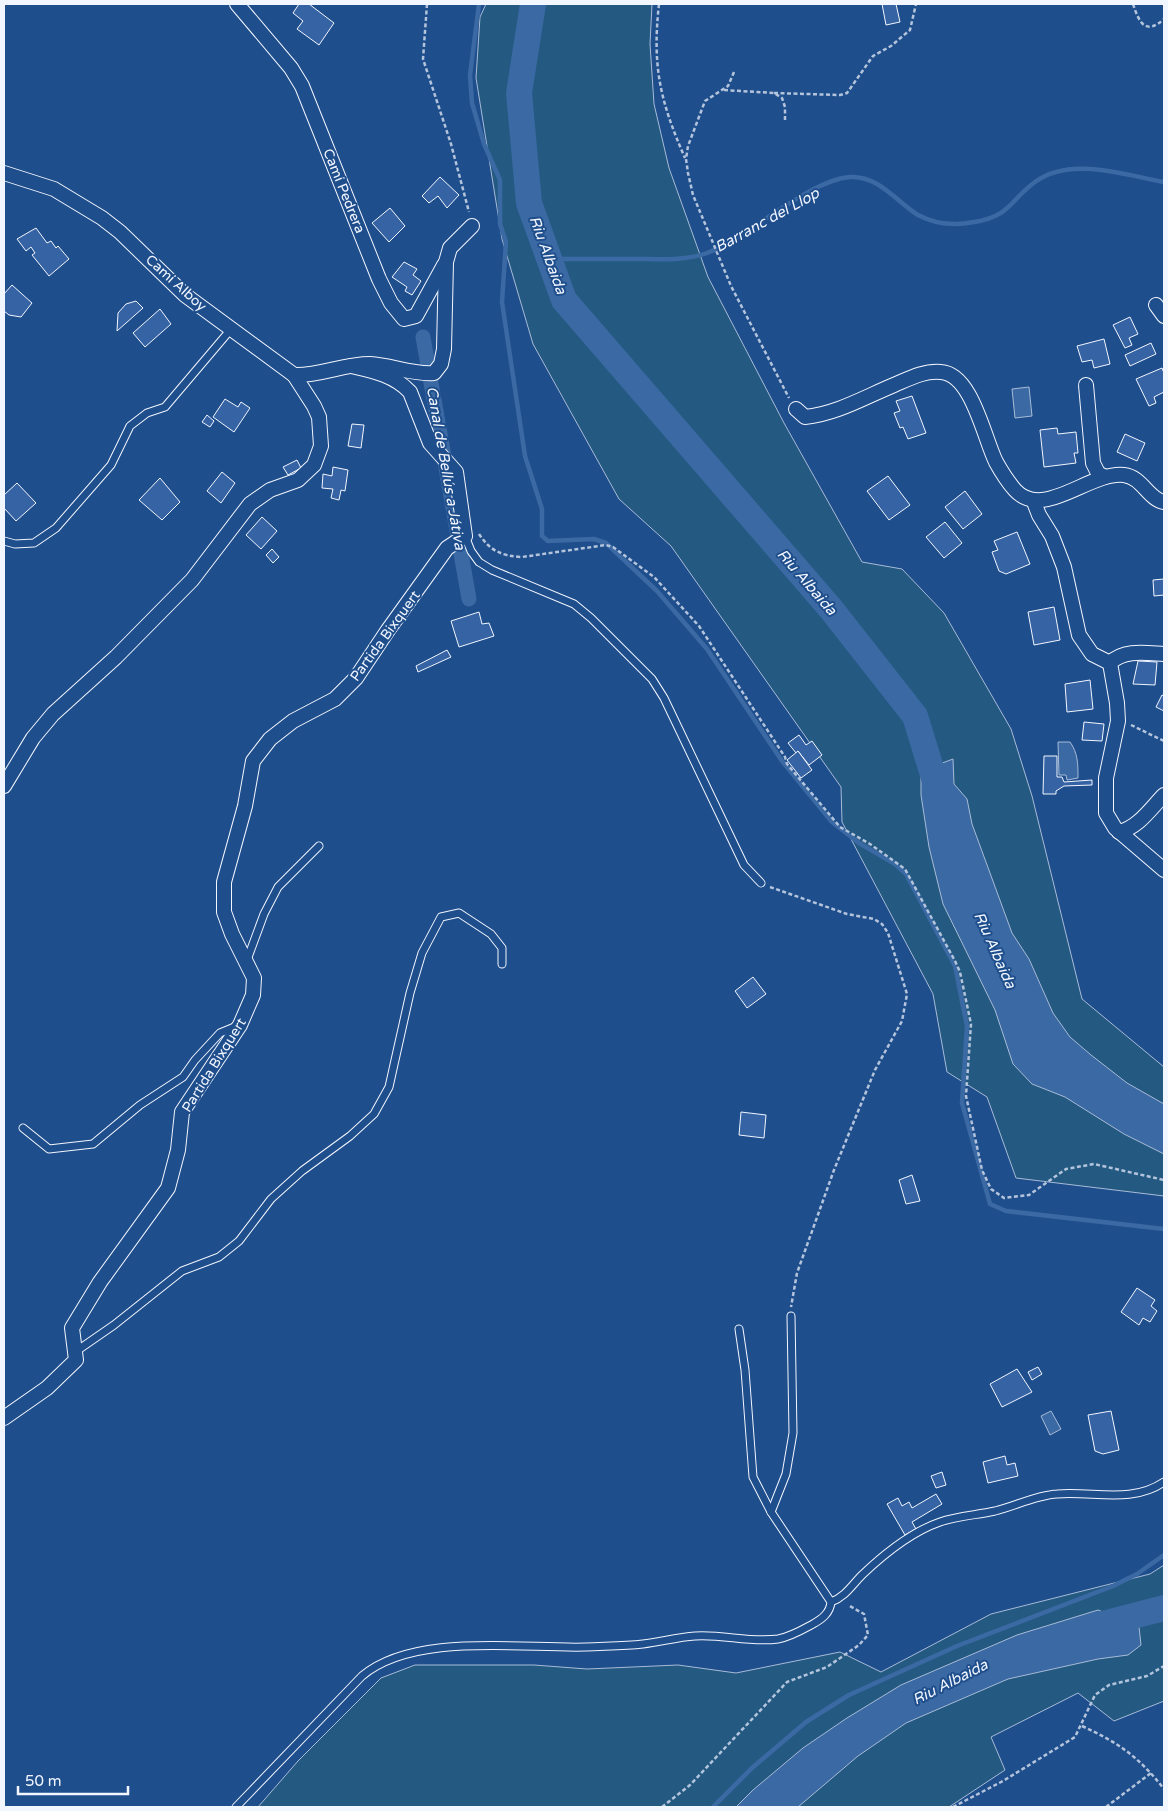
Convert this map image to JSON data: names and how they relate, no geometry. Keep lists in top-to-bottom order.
{
  "streets": {
    "street": ["Camí Pedrera", "Camí Alboy", "Partida Bixquert"]
  },
  "water": ["Barranc del Llop", "Riu Albaida", "Canal de Bellús a Játiva"],
  "scale_bar": "50 m"
}
